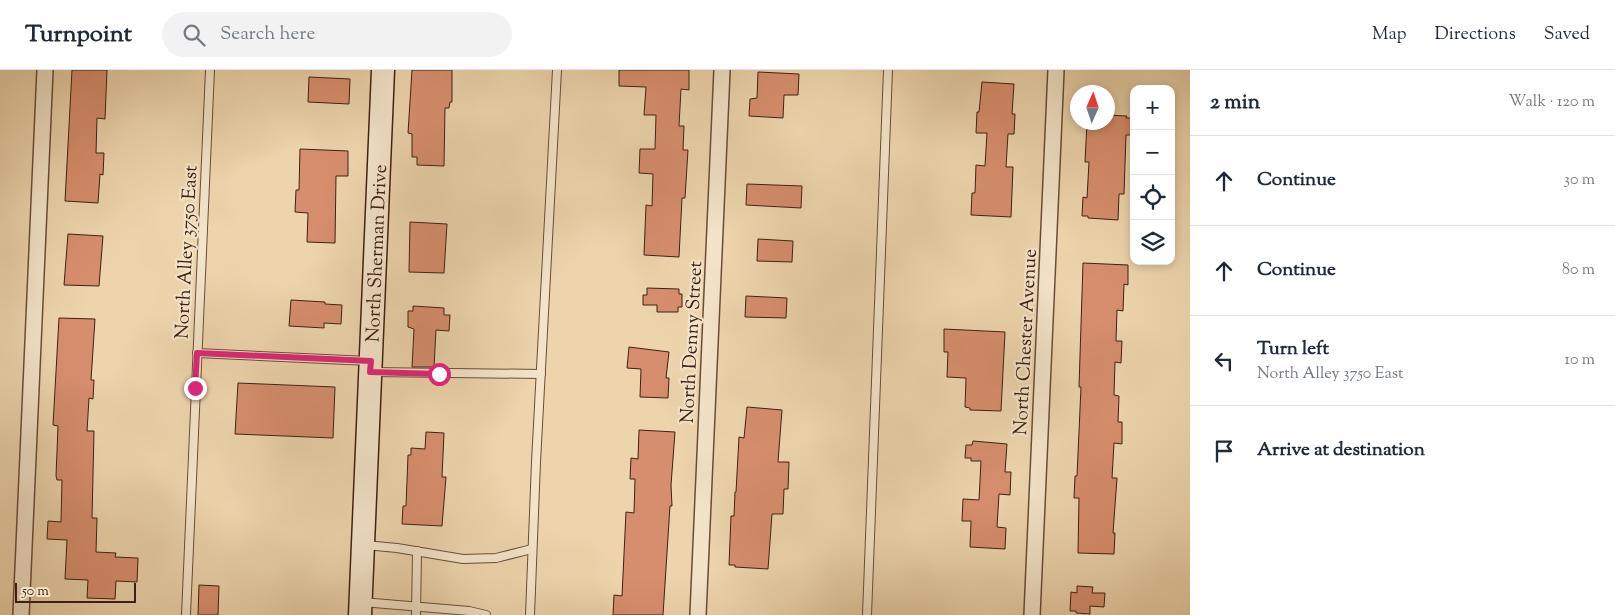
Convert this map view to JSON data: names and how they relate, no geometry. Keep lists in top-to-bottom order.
{
  "streets": {
    "main road": ["North Sherman Drive"],
    "street": ["North Denny Street", "North Chester Avenue"],
    "lane": ["North Alley 3750 East"]
  },
  "scale_bar": "50 m",
  "north": "top",
  "page": {
    "header": "Turnpoint",
    "search": "Search here",
    "nav": ["Map", "Directions", "Saved"],
    "heading": ["2 min", "Walk · 120 m"],
    "map_buttons": ["+", "−"],
    "list": [
      ["Continue", "30 m"],
      ["Continue", "80 m"],
      ["Turn left", "North Alley 3750 East", "10 m"],
      "Arrive at destination"
    ],
    "scale": "50 m"
  }
}
